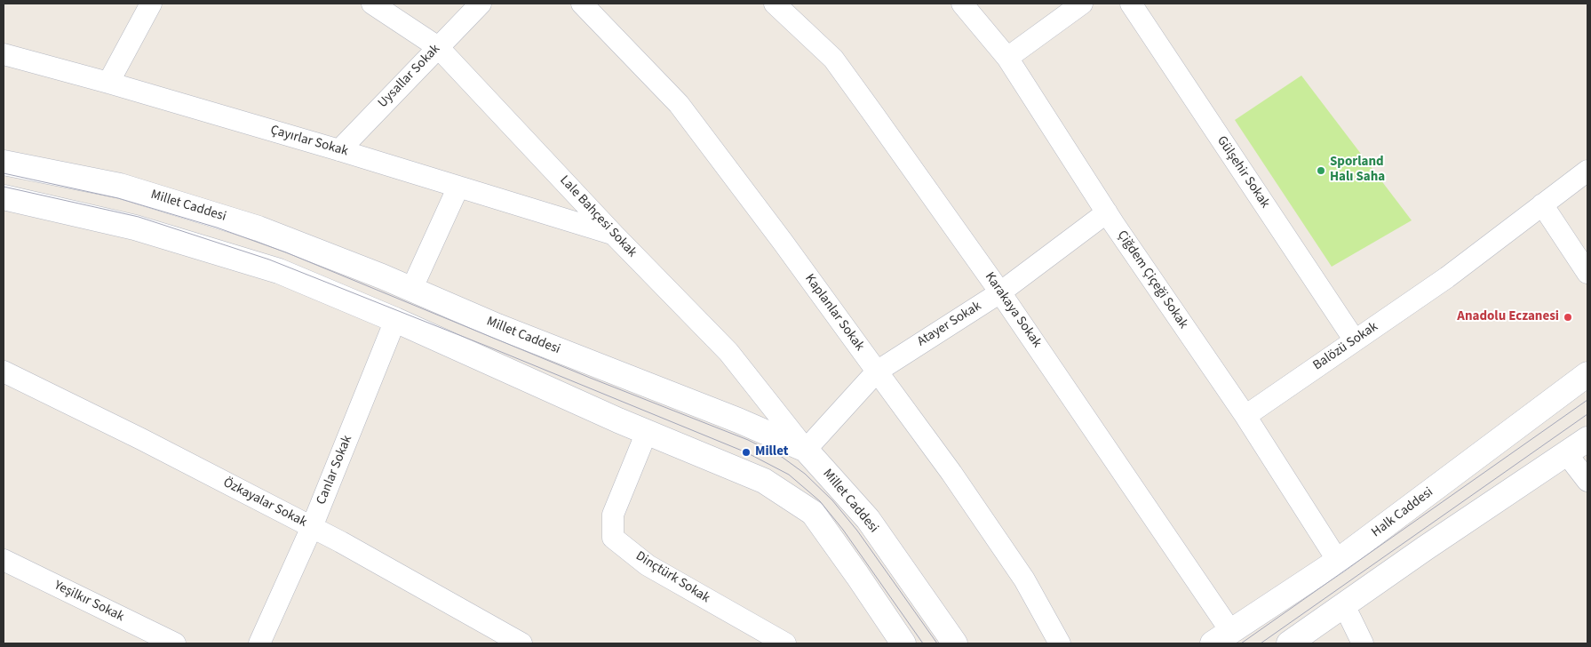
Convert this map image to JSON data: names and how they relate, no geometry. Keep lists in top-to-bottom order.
{
  "streets": {
    "main road": ["Millet Caddesi", "Halk Caddesi"],
    "street": [
      "Uysallar Sokak",
      "Çayırlar Sokak",
      "Gülşehir Sokak",
      "Lale Bahçesi Sokak",
      "Çiğdem Çiçeği Sokak",
      "Karakaya Sokak",
      "Kaplanlar Sokak",
      "Atayer Sokak",
      "Balözü Sokak",
      "Canlar Sokak",
      "Özkayalar Sokak",
      "Dinçtürk Sokak",
      "Yeşilkır Sokak"
    ]
  },
  "crossings": [
    ["Uysallar Sokak", "Çayırlar Sokak"],
    ["Uysallar Sokak", "Lale Bahçesi Sokak"],
    ["Çayırlar Sokak", "Lale Bahçesi Sokak"],
    ["Gülşehir Sokak", "Balözü Sokak"],
    ["Millet Caddesi", "Lale Bahçesi Sokak"],
    ["Millet Caddesi", "Atayer Sokak"],
    ["Lale Bahçesi Sokak", "Atayer Sokak"],
    ["Çiğdem Çiçeği Sokak", "Atayer Sokak"],
    ["Çiğdem Çiçeği Sokak", "Balözü Sokak"],
    ["Çiğdem Çiçeği Sokak", "Halk Caddesi"],
    ["Karakaya Sokak", "Atayer Sokak"],
    ["Karakaya Sokak", "Halk Caddesi"],
    ["Kaplanlar Sokak", "Atayer Sokak"],
    ["Canlar Sokak", "Özkayalar Sokak"]
  ],
  "places": ["Sporland Halı Saha", "Anadolu Eczanesi", "Millet"]
}
